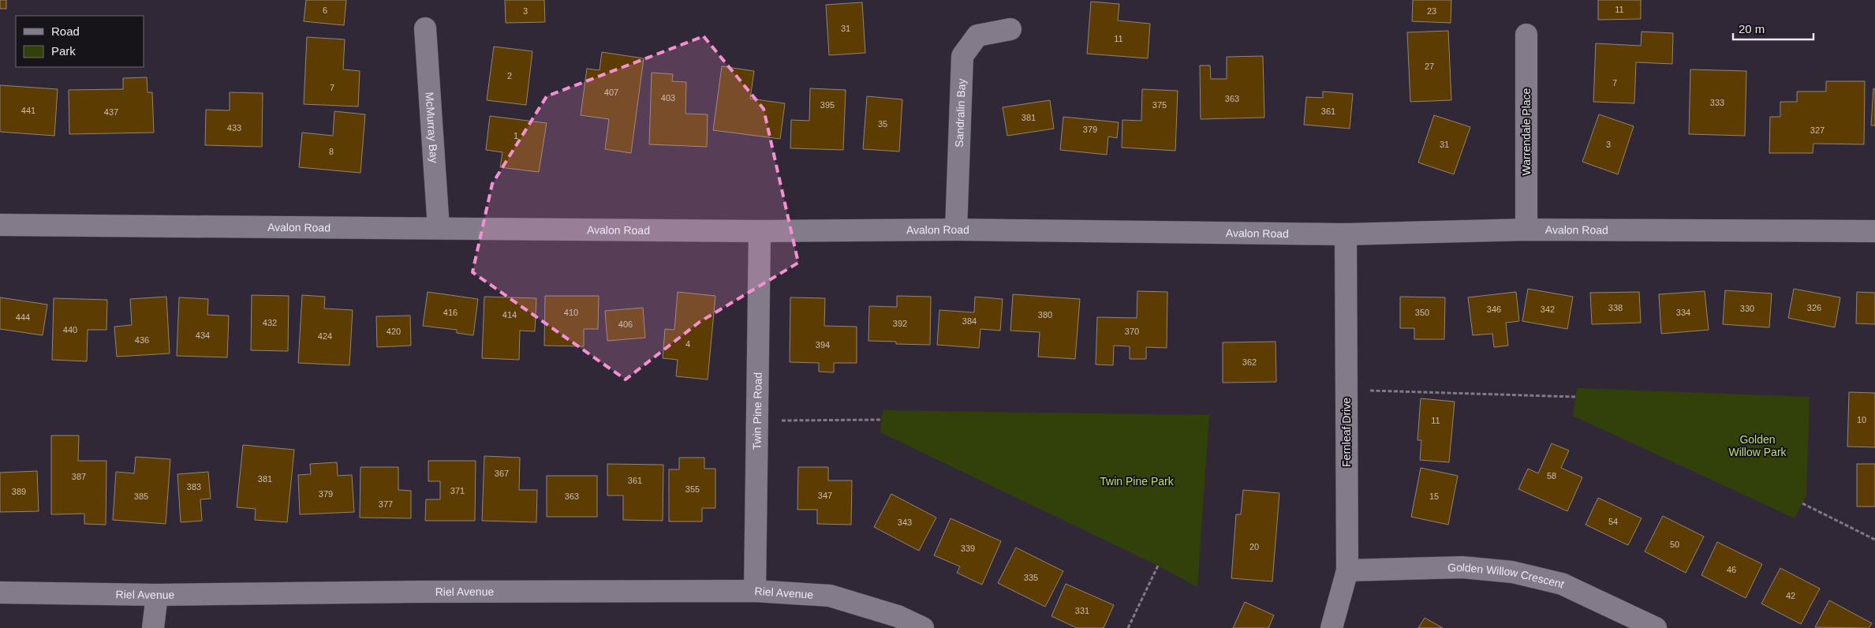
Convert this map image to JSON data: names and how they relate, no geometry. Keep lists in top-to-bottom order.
{
  "streets": {
    "street": [
      "Sandralin Bay",
      "McMurray Bay",
      "Warrendale Place",
      "Avalon Road",
      "Twin Pine Road",
      "Fernleaf Drive",
      "Golden Willow Crescent",
      "Riel Avenue"
    ]
  },
  "crossings": [
    ["Sandralin Bay", "Avalon Road"],
    ["McMurray Bay", "Avalon Road"],
    ["Warrendale Place", "Avalon Road"],
    ["Avalon Road", "Twin Pine Road"],
    ["Avalon Road", "Fernleaf Drive"],
    ["Twin Pine Road", "Riel Avenue"],
    ["Fernleaf Drive", "Golden Willow Crescent"]
  ],
  "parks": ["Golden Willow Park", "Twin Pine Park"],
  "house_numbers": [
    "11",
    "6",
    "3",
    "23",
    "31",
    "11",
    "27",
    "2",
    "7",
    "7",
    "407",
    "403",
    "363",
    "333",
    "395",
    "375",
    "441",
    "361",
    "437",
    "381",
    "35",
    "433",
    "379",
    "327",
    "1",
    "31",
    "3",
    "8",
    "338",
    "326",
    "330",
    "346",
    "342",
    "416",
    "410",
    "350",
    "334",
    "414",
    "380",
    "444",
    "384",
    "432",
    "392",
    "406",
    "440",
    "420",
    "370",
    "434",
    "424",
    "436",
    "4",
    "394",
    "362",
    "10",
    "11",
    "367",
    "58",
    "387",
    "381",
    "361",
    "383",
    "355",
    "371",
    "389",
    "379",
    "347",
    "385",
    "363",
    "15",
    "377",
    "54",
    "343",
    "50",
    "20",
    "339",
    "46",
    "335",
    "42",
    "331"
  ],
  "legend": ["Road", "Park"],
  "scale_bar": "20 m"
}
